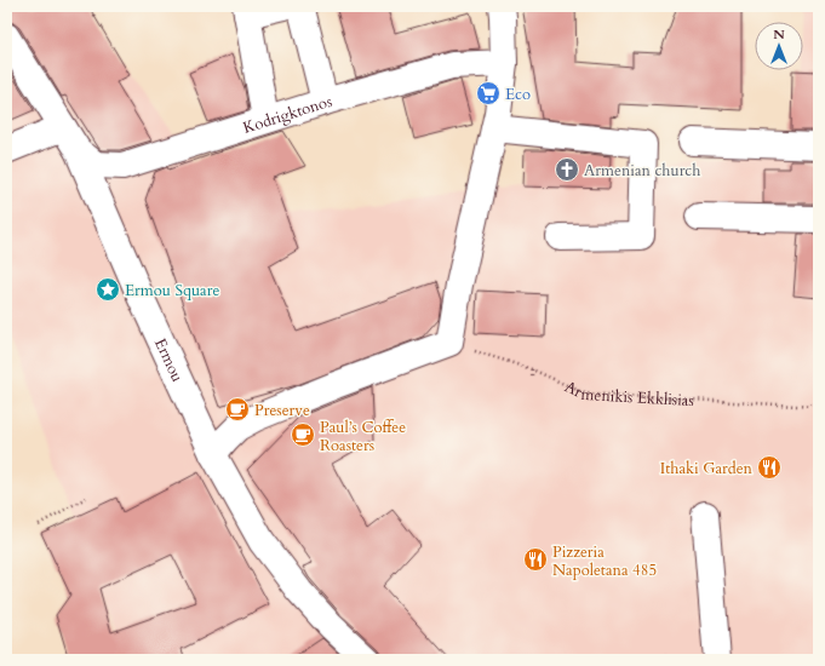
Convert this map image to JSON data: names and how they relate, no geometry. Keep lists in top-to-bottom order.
{
  "streets": {
    "street": ["Kodrigktonos", "Ermou"],
    "path": ["Armenikis Ekklisias"]
  },
  "crossings": [
    ["Kodrigktonos", "Ermou"]
  ],
  "places": {
    "supermarket": ["Eco"],
    "church": ["Armenian church"],
    "place": ["Ermou Square"],
    "cafe": ["Preserve", "Paul’s Coffee Roasters"],
    "restaurant": ["Ithaki Garden", "Pizzeria Napoletana 485"]
  },
  "north": "top"
}
